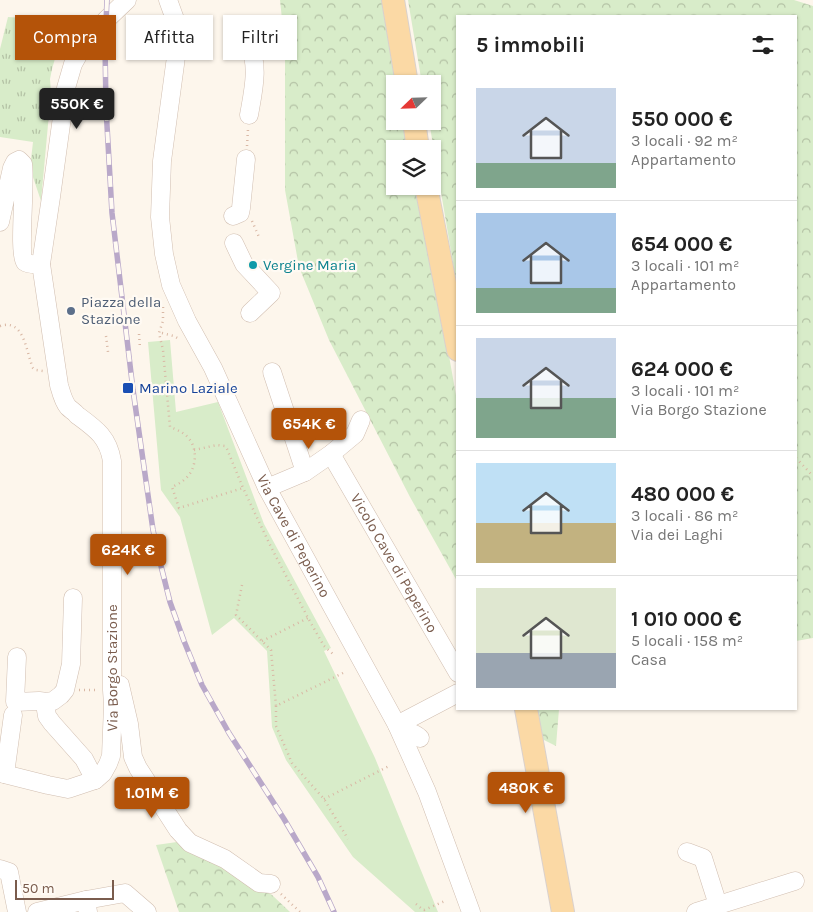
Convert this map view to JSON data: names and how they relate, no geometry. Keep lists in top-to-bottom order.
{
  "streets": {
    "street": ["Via Cave di Peperino", "Vicolo Cave di Peperino", "Via Borgo Stazione"]
  },
  "places": {
    "other": ["Vergine Maria", "Piazza della Stazione"],
    "transit": ["Marino Laziale"]
  },
  "scale_bar": "50 m",
  "north": "bottom left",
  "page": {
    "chip": ["Compra", "Affitta", "Filtri"],
    "heading": "5 immobili",
    "list": [
      {
        "name": "550 000 €",
        "note": "3 locali · 92 m² · Appartamento"
      },
      {
        "name": "654 000 €",
        "note": "3 locali · 101 m² · Appartamento"
      },
      {
        "name": "624 000 €",
        "note": "3 locali · 101 m² · Via Borgo Stazione"
      },
      {
        "name": "480 000 €",
        "note": "3 locali · 86 m² · Via dei Laghi"
      },
      {
        "name": "1 010 000 €",
        "note": "5 locali · 158 m² · Casa"
      }
    ],
    "price": [
      "550K €",
      "654K €",
      "624K €",
      "480K €",
      "1.01M €"
    ],
    "scale": "50 m"
  }
}
